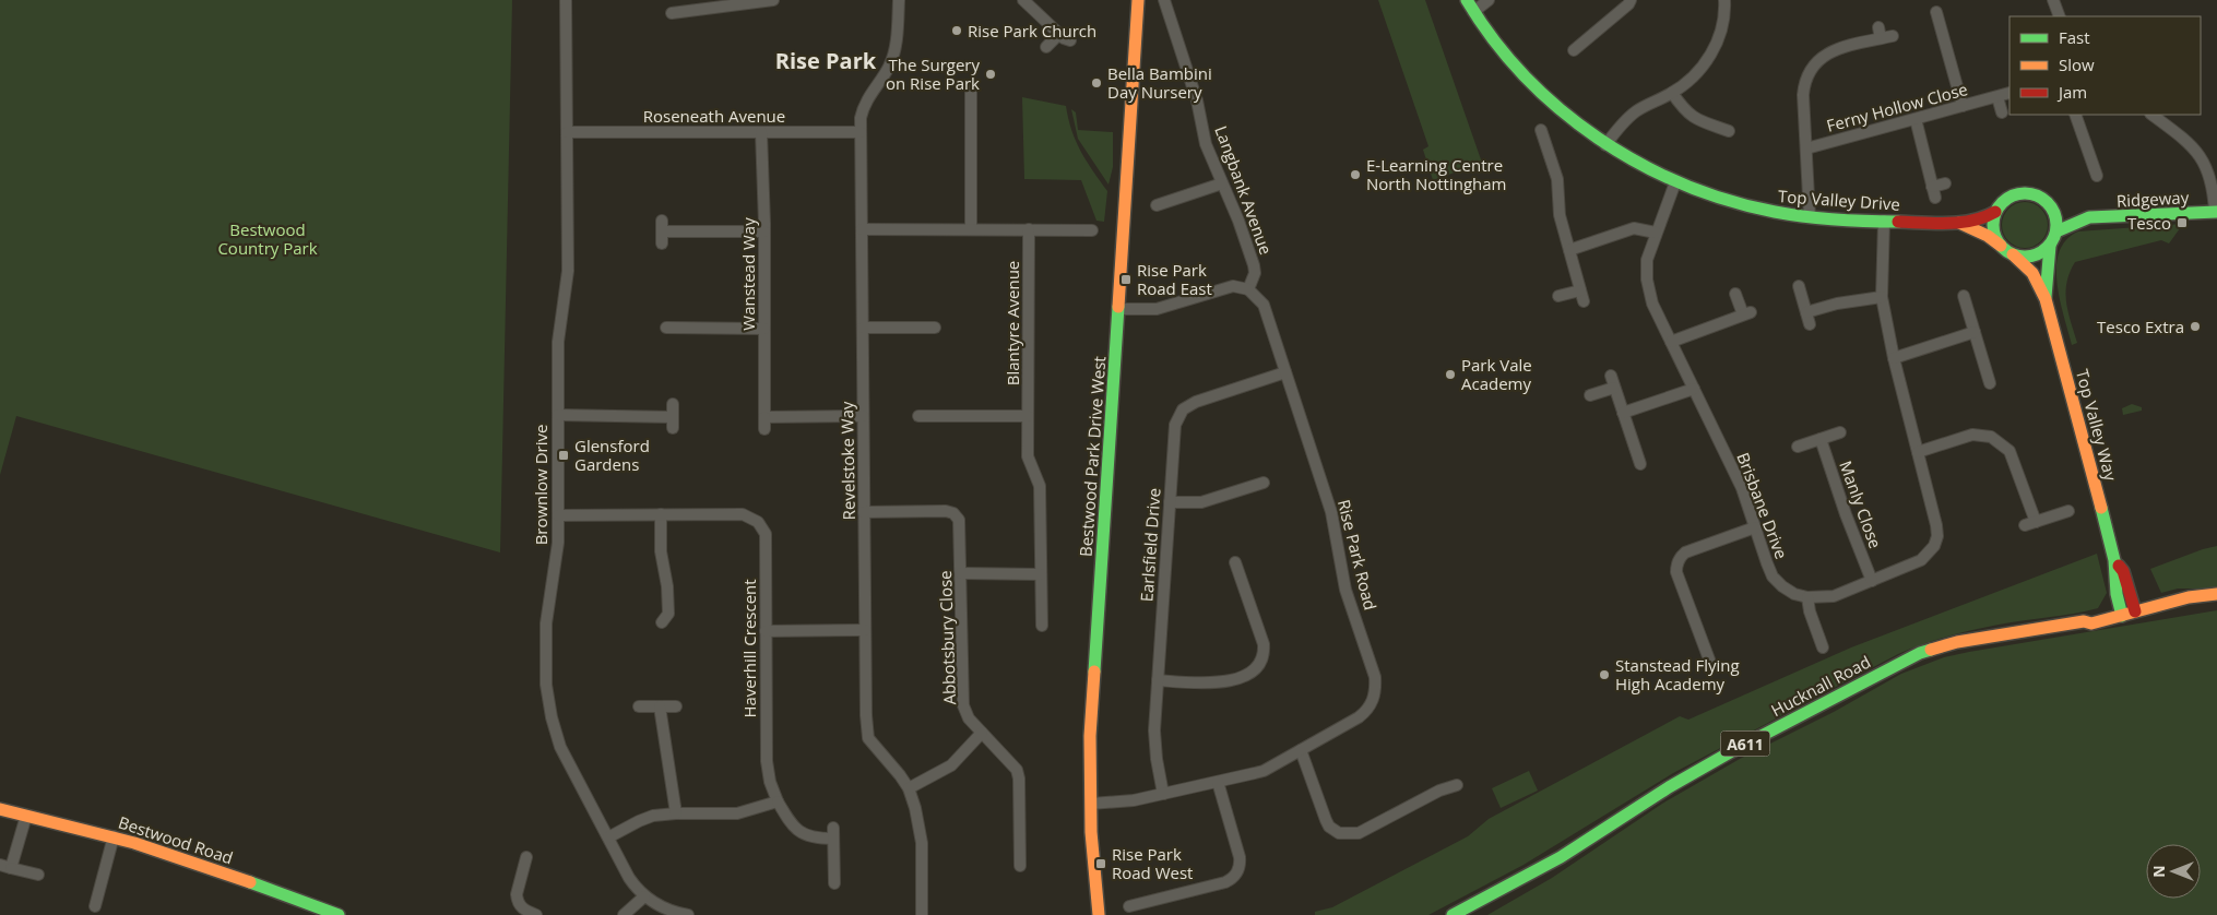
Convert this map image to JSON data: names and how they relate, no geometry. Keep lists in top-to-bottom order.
{
  "streets": {
    "street": [
      "Ferny Hollow Close",
      "Roseneath Avenue",
      "Langbank Avenue",
      "Ridgeway",
      "Top Valley Drive",
      "Wanstead Way",
      "Blantyre Avenue",
      "Top Valley Way",
      "Bestwood Park Drive West",
      "Revelstoke Way",
      "Brownlow Drive",
      "Manly Close",
      "Brisbane Drive",
      "Earlsfield Drive",
      "Rise Park Road",
      "Abbotsbury Close",
      "Haverhill Crescent",
      "Hucknall Road",
      "A611",
      "Bestwood Road"
    ]
  },
  "crossings": [
    ["Roseneath Avenue", "Wanstead Way"],
    ["Roseneath Avenue", "Revelstoke Way"],
    ["Roseneath Avenue", "Brownlow Drive"],
    ["Langbank Avenue", "Rise Park Road"],
    ["Ridgeway", "Top Valley Drive"],
    ["Ridgeway", "Top Valley Way"],
    ["Top Valley Drive", "Top Valley Way"],
    ["Top Valley Drive", "Brisbane Drive"],
    ["Bestwood Park Drive West", "Rise Park Road"],
    ["Revelstoke Way", "Abbotsbury Close"],
    ["Brownlow Drive", "Haverhill Crescent"],
    ["Manly Close", "Brisbane Drive"],
    ["Earlsfield Drive", "Rise Park Road"]
  ],
  "districts": ["Rise Park"],
  "parks": ["Bestwood Country Park"],
  "places": {
    "other": [
      "Rise Park Church",
      "The Surgery on Rise Park",
      "Bella Bambini Day Nursery",
      "E-Learning Centre North Nottingham",
      "Tesco Extra",
      "Park Vale Academy",
      "Stanstead Flying High Academy"
    ],
    "transit": [
      "Tesco",
      "Rise Park Road East",
      "Glensford Gardens",
      "Rise Park Road West"
    ]
  },
  "legend": ["Fast", "Slow", "Jam"],
  "north": "left"
}
